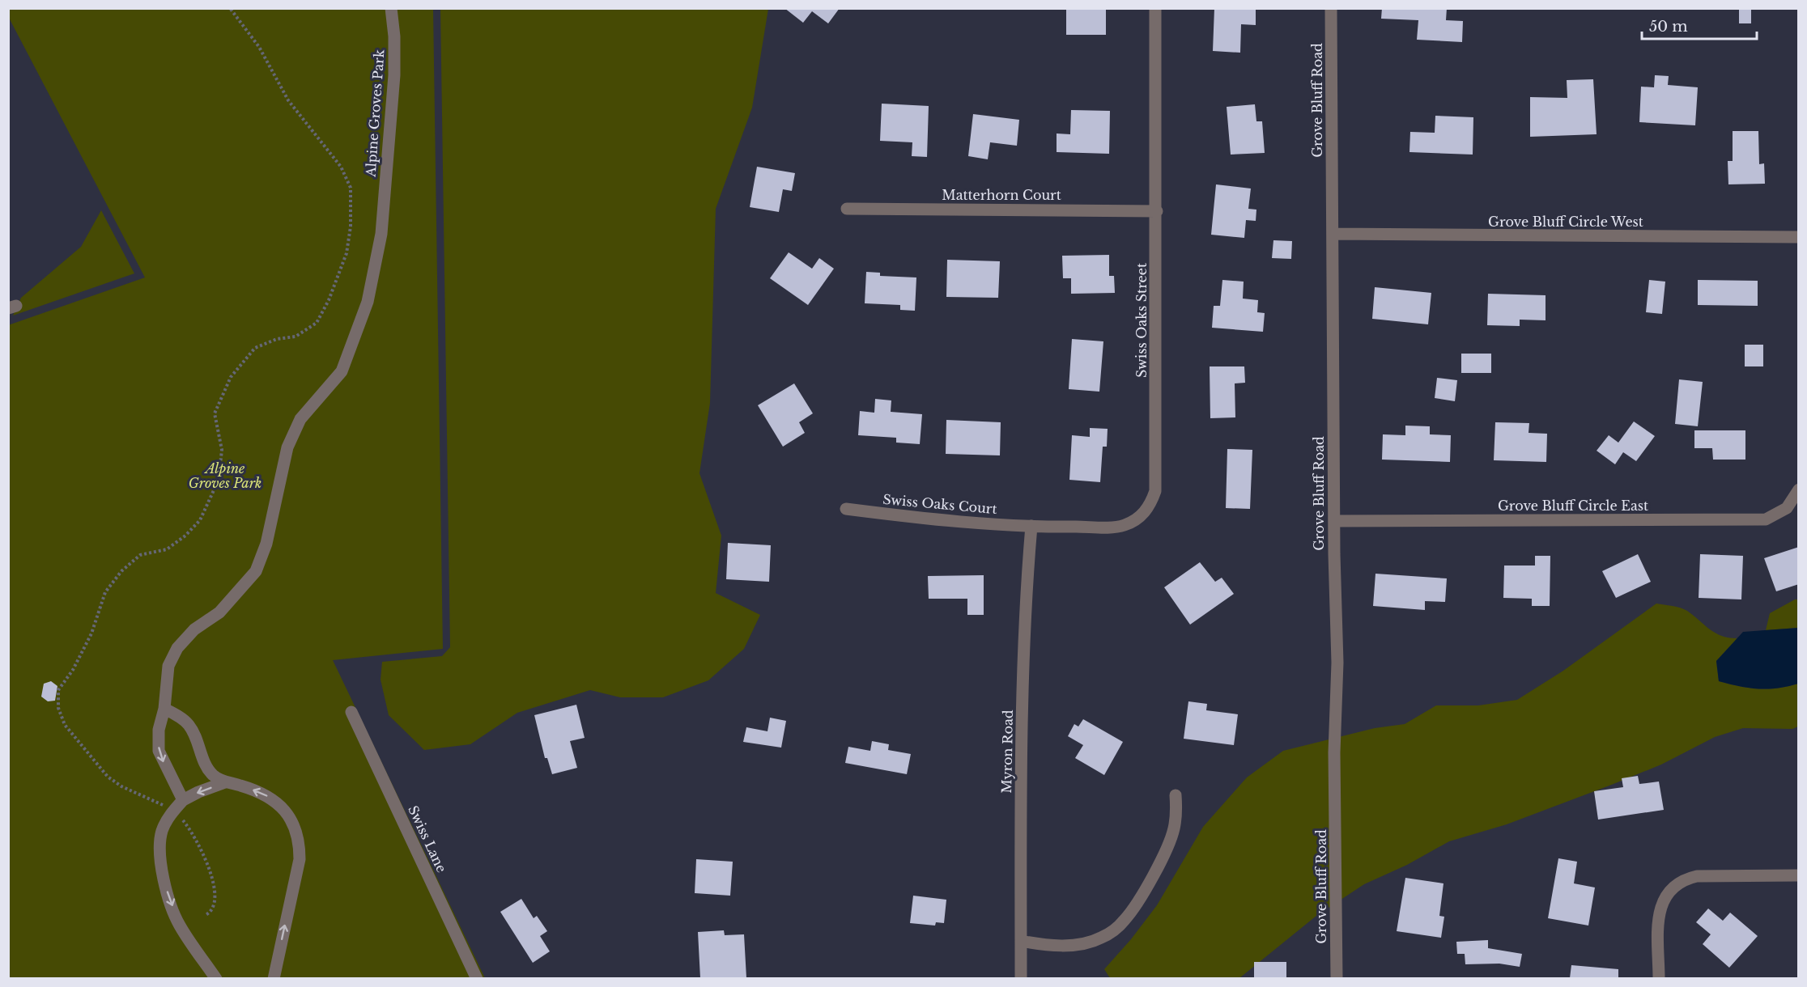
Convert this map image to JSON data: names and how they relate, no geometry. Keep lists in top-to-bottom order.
{
  "streets": {
    "street": [
      "Grove Bluff Road",
      "Alpine Groves Park",
      "Matterhorn Court",
      "Grove Bluff Circle West",
      "Swiss Oaks Street",
      "Swiss Oaks Court",
      "Grove Bluff Circle East",
      "Myron Road",
      "Swiss Lane"
    ]
  },
  "crossings": [
    ["Grove Bluff Road", "Grove Bluff Circle West"],
    ["Grove Bluff Road", "Grove Bluff Circle East"],
    ["Matterhorn Court", "Swiss Oaks Street"],
    ["Swiss Oaks Street", "Swiss Oaks Court"],
    ["Swiss Oaks Street", "Myron Road"],
    ["Swiss Oaks Court", "Myron Road"]
  ],
  "parks": ["Alpine Groves Park"],
  "scale_bar": "50 m"
}
